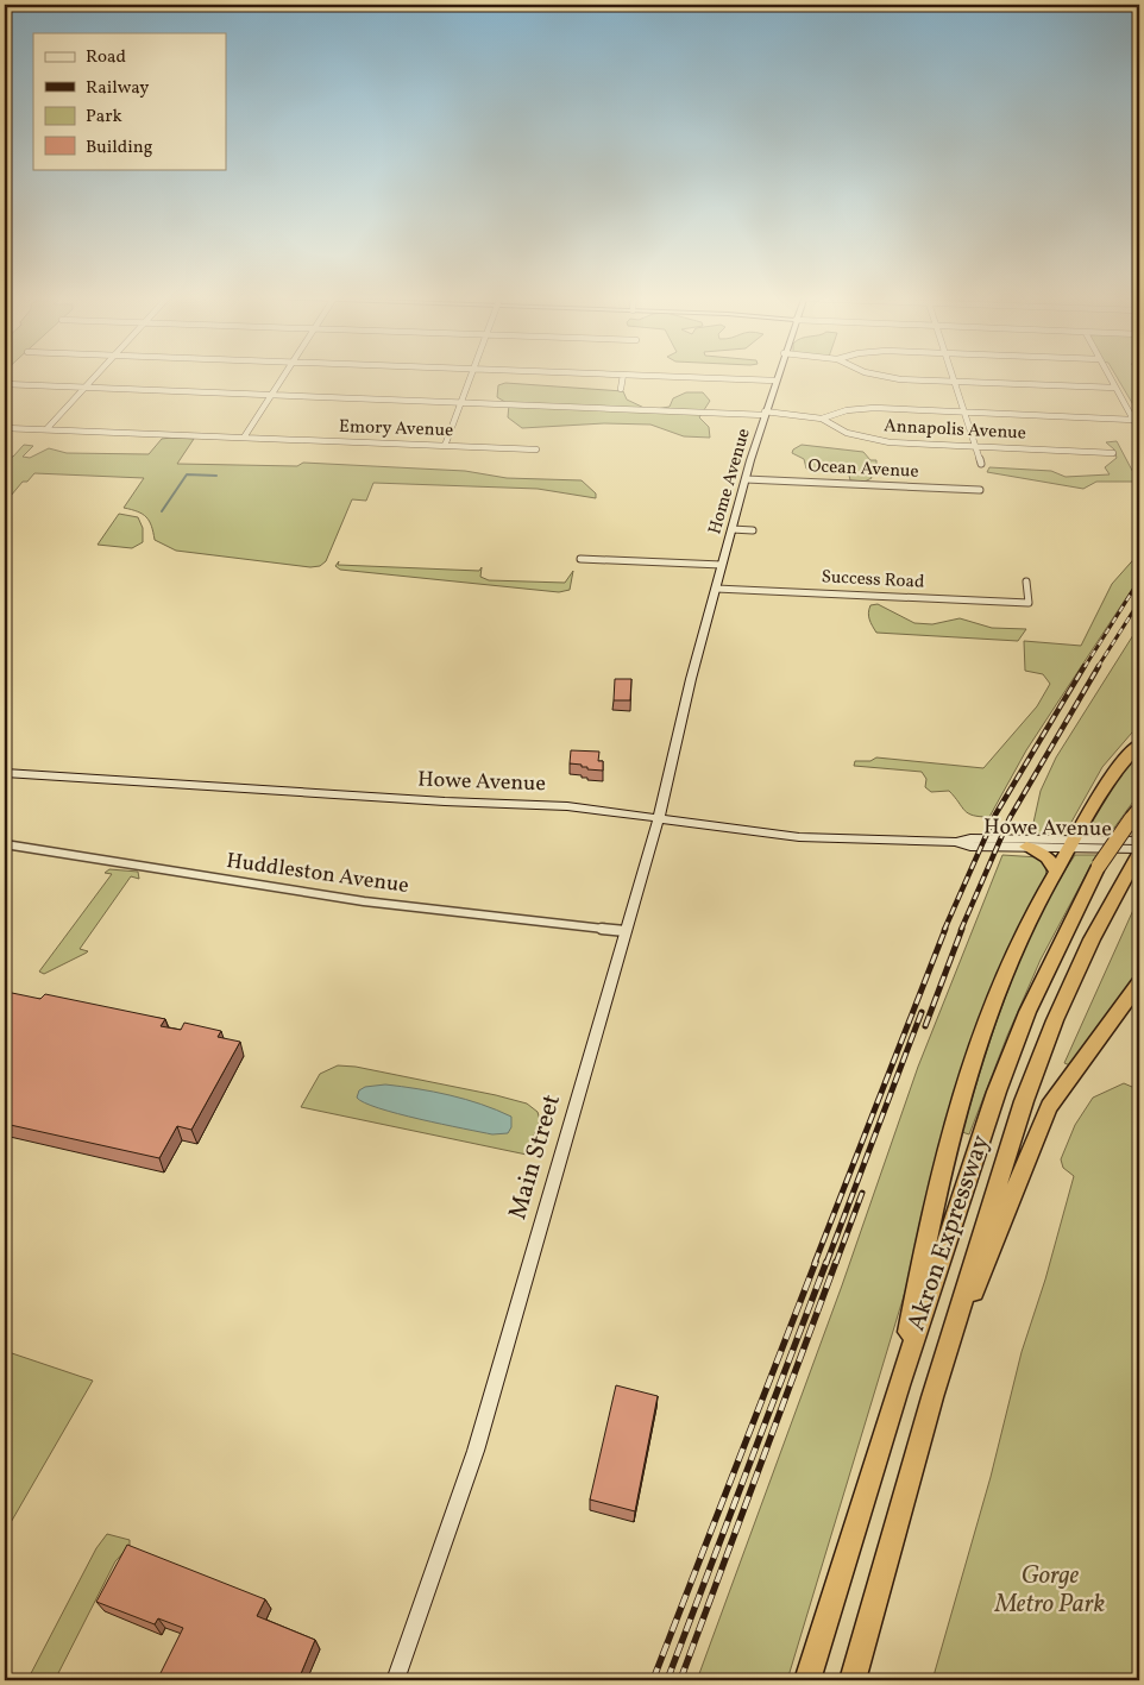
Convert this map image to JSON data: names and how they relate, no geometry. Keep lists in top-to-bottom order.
{
  "streets": {
    "highway": ["Akron Expressway"],
    "street": [
      "Emory Avenue",
      "Annapolis Avenue",
      "Ocean Avenue",
      "Home Avenue",
      "Success Road",
      "Howe Avenue",
      "Huddleston Avenue",
      "Main Street"
    ]
  },
  "crossings": [
    ["Annapolis Avenue", "Home Avenue"],
    ["Ocean Avenue", "Home Avenue"],
    ["Home Avenue", "Success Road"],
    ["Home Avenue", "Main Street"],
    ["Howe Avenue", "Main Street"],
    ["Howe Avenue", "Akron Expressway"],
    ["Huddleston Avenue", "Main Street"]
  ],
  "parks": ["Gorge Metro Park"],
  "legend": [
    "Road",
    "Railway",
    "Park",
    "Building"
  ]
}
